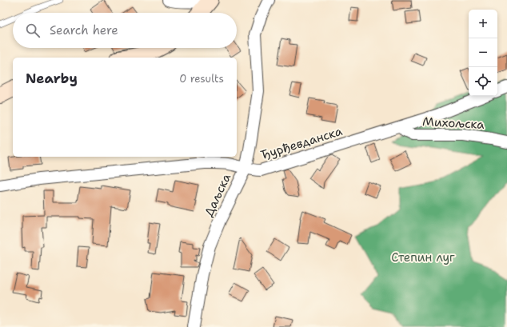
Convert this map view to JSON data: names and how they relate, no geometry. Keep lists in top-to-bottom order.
{
  "streets": {
    "street": ["Михољска", "Ђурђевданска", "Даљска"]
  },
  "crossings": [
    ["Михољска", "Ђурђевданска"],
    ["Ђурђевданска", "Даљска"]
  ],
  "parks": ["Степин луг"],
  "page": {
    "map_buttons": ["+", "−"],
    "search": "Search here",
    "heading": ["Nearby", "0 results"]
  }
}
